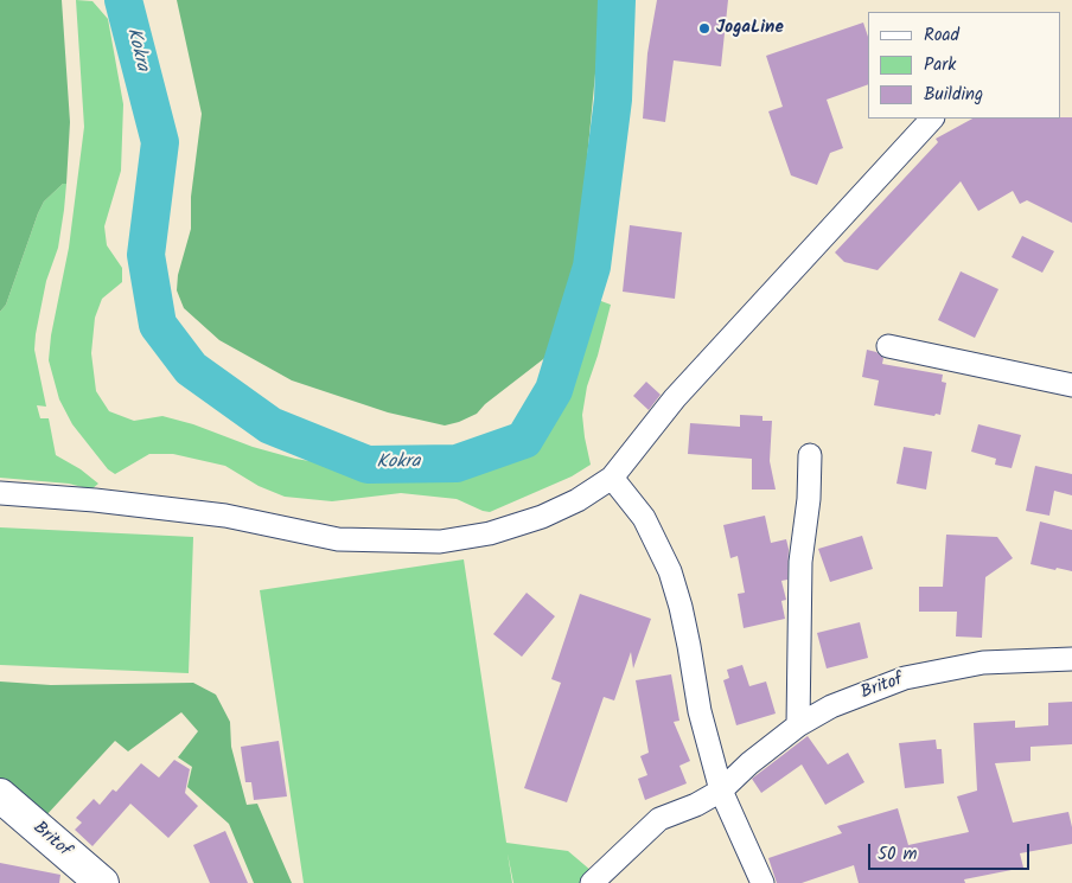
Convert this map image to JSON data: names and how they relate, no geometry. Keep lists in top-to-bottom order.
{
  "streets": {
    "street": ["Britof"]
  },
  "water": ["Kokra"],
  "places": ["JogaLine"],
  "legend": ["Road", "Park", "Building"],
  "scale_bar": "50 m"
}
